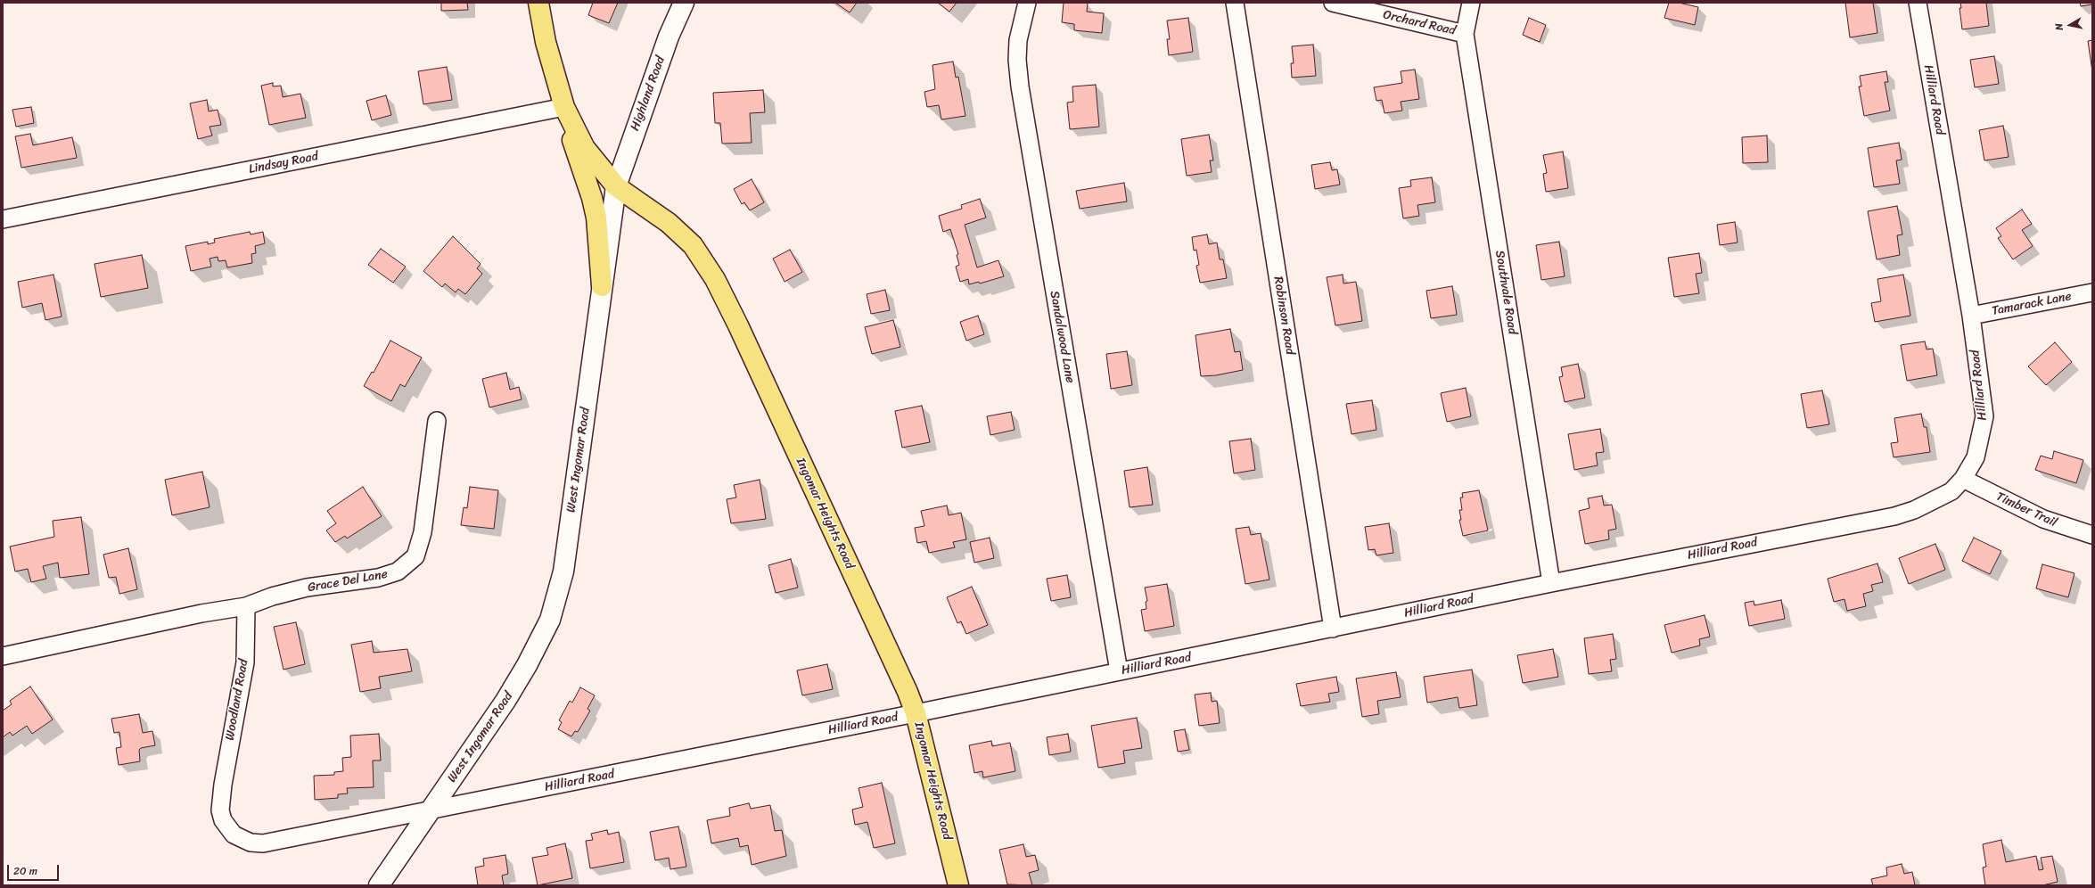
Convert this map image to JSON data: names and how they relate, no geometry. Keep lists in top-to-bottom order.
{
  "streets": {
    "main road": ["Ingomar Heights Road"],
    "street": [
      "Orchard Road",
      "Highland Road",
      "Hilliard Road",
      "Lindsay Road",
      "Southvale Road",
      "Tamarack Lane",
      "Robinson Road",
      "Sandalwood Lane",
      "West Ingomar Road",
      "Timber Trail",
      "Grace Del Lane",
      "Woodland Road"
    ]
  },
  "crossings": [
    ["Orchard Road", "Southvale Road"],
    ["Highland Road", "West Ingomar Road"],
    ["Highland Road", "Ingomar Heights Road"],
    ["Hilliard Road", "Southvale Road"],
    ["Hilliard Road", "Tamarack Lane"],
    ["Hilliard Road", "Robinson Road"],
    ["Hilliard Road", "Sandalwood Lane"],
    ["Hilliard Road", "West Ingomar Road"],
    ["Hilliard Road", "Timber Trail"],
    ["Hilliard Road", "Ingomar Heights Road"],
    ["Hilliard Road", "Woodland Road"],
    ["West Ingomar Road", "Ingomar Heights Road"],
    ["West Ingomar Road", "Woodland Road"],
    ["Grace Del Lane", "Woodland Road"]
  ],
  "scale_bar": "20 m",
  "north": "left"
}
